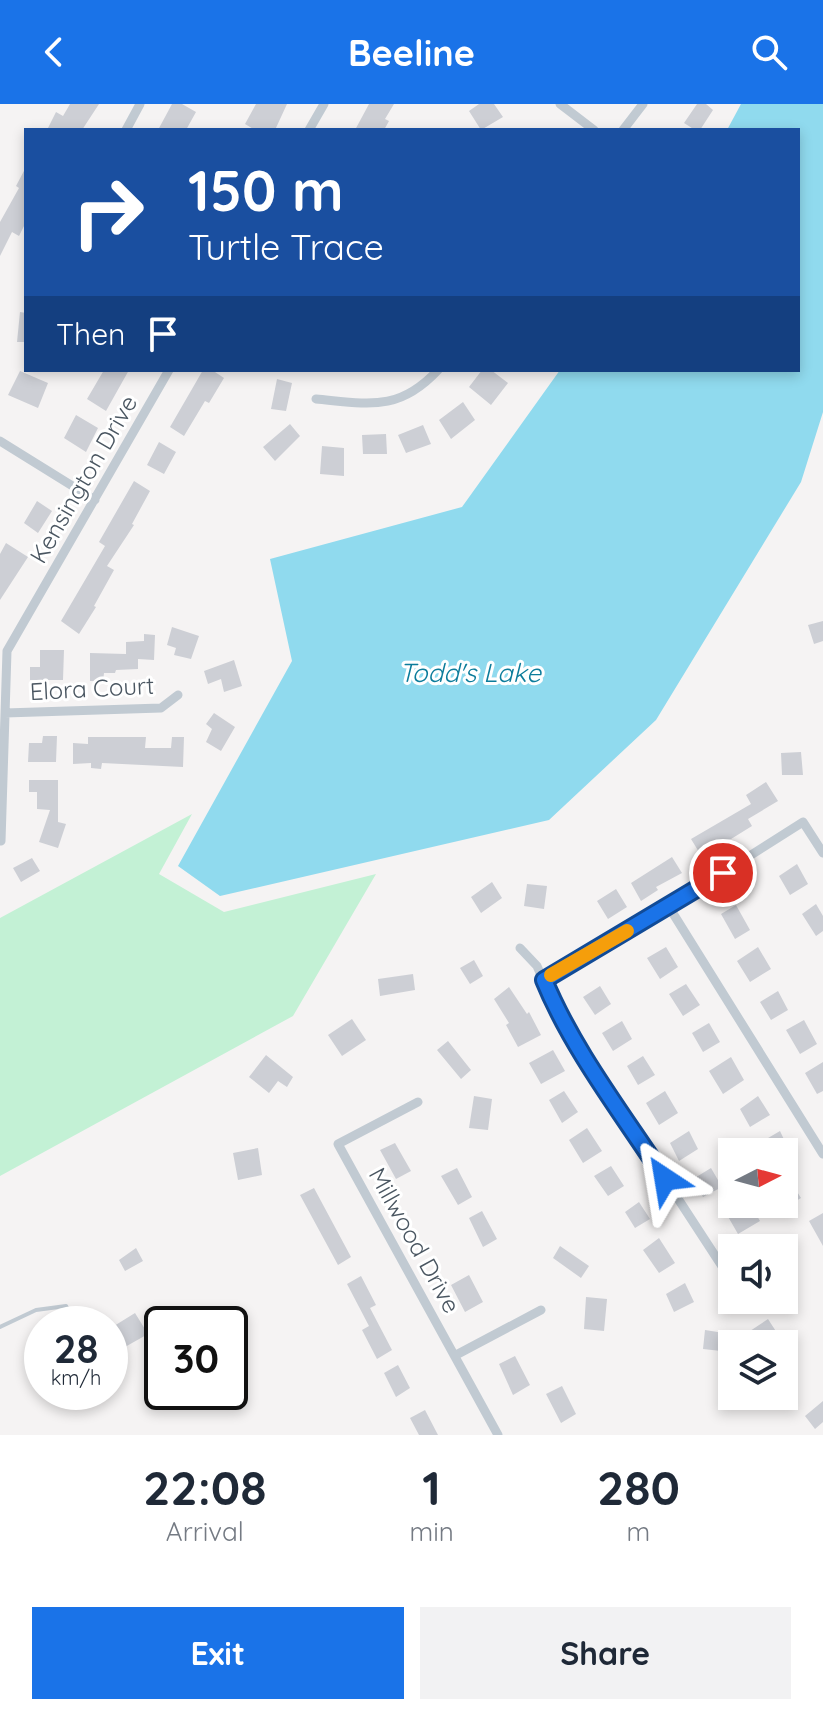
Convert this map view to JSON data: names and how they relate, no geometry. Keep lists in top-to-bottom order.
{
  "streets": {
    "street": ["Kensington Drive", "Elora Court", "Millwood Drive"]
  },
  "crossings": [
    ["Kensington Drive", "Elora Court"]
  ],
  "water": ["Todd's Lake"],
  "north": "right",
  "page": {
    "header": "Beeline",
    "turn": ["150 m", "Turtle Trace"],
    "then": "Then",
    "speed": "28 km/h",
    "limit": "30",
    "eta": [
      "22:08",
      "Arrival",
      "1",
      "min",
      "280",
      "m"
    ],
    "buttons": ["Exit", "Share"]
  }
}
